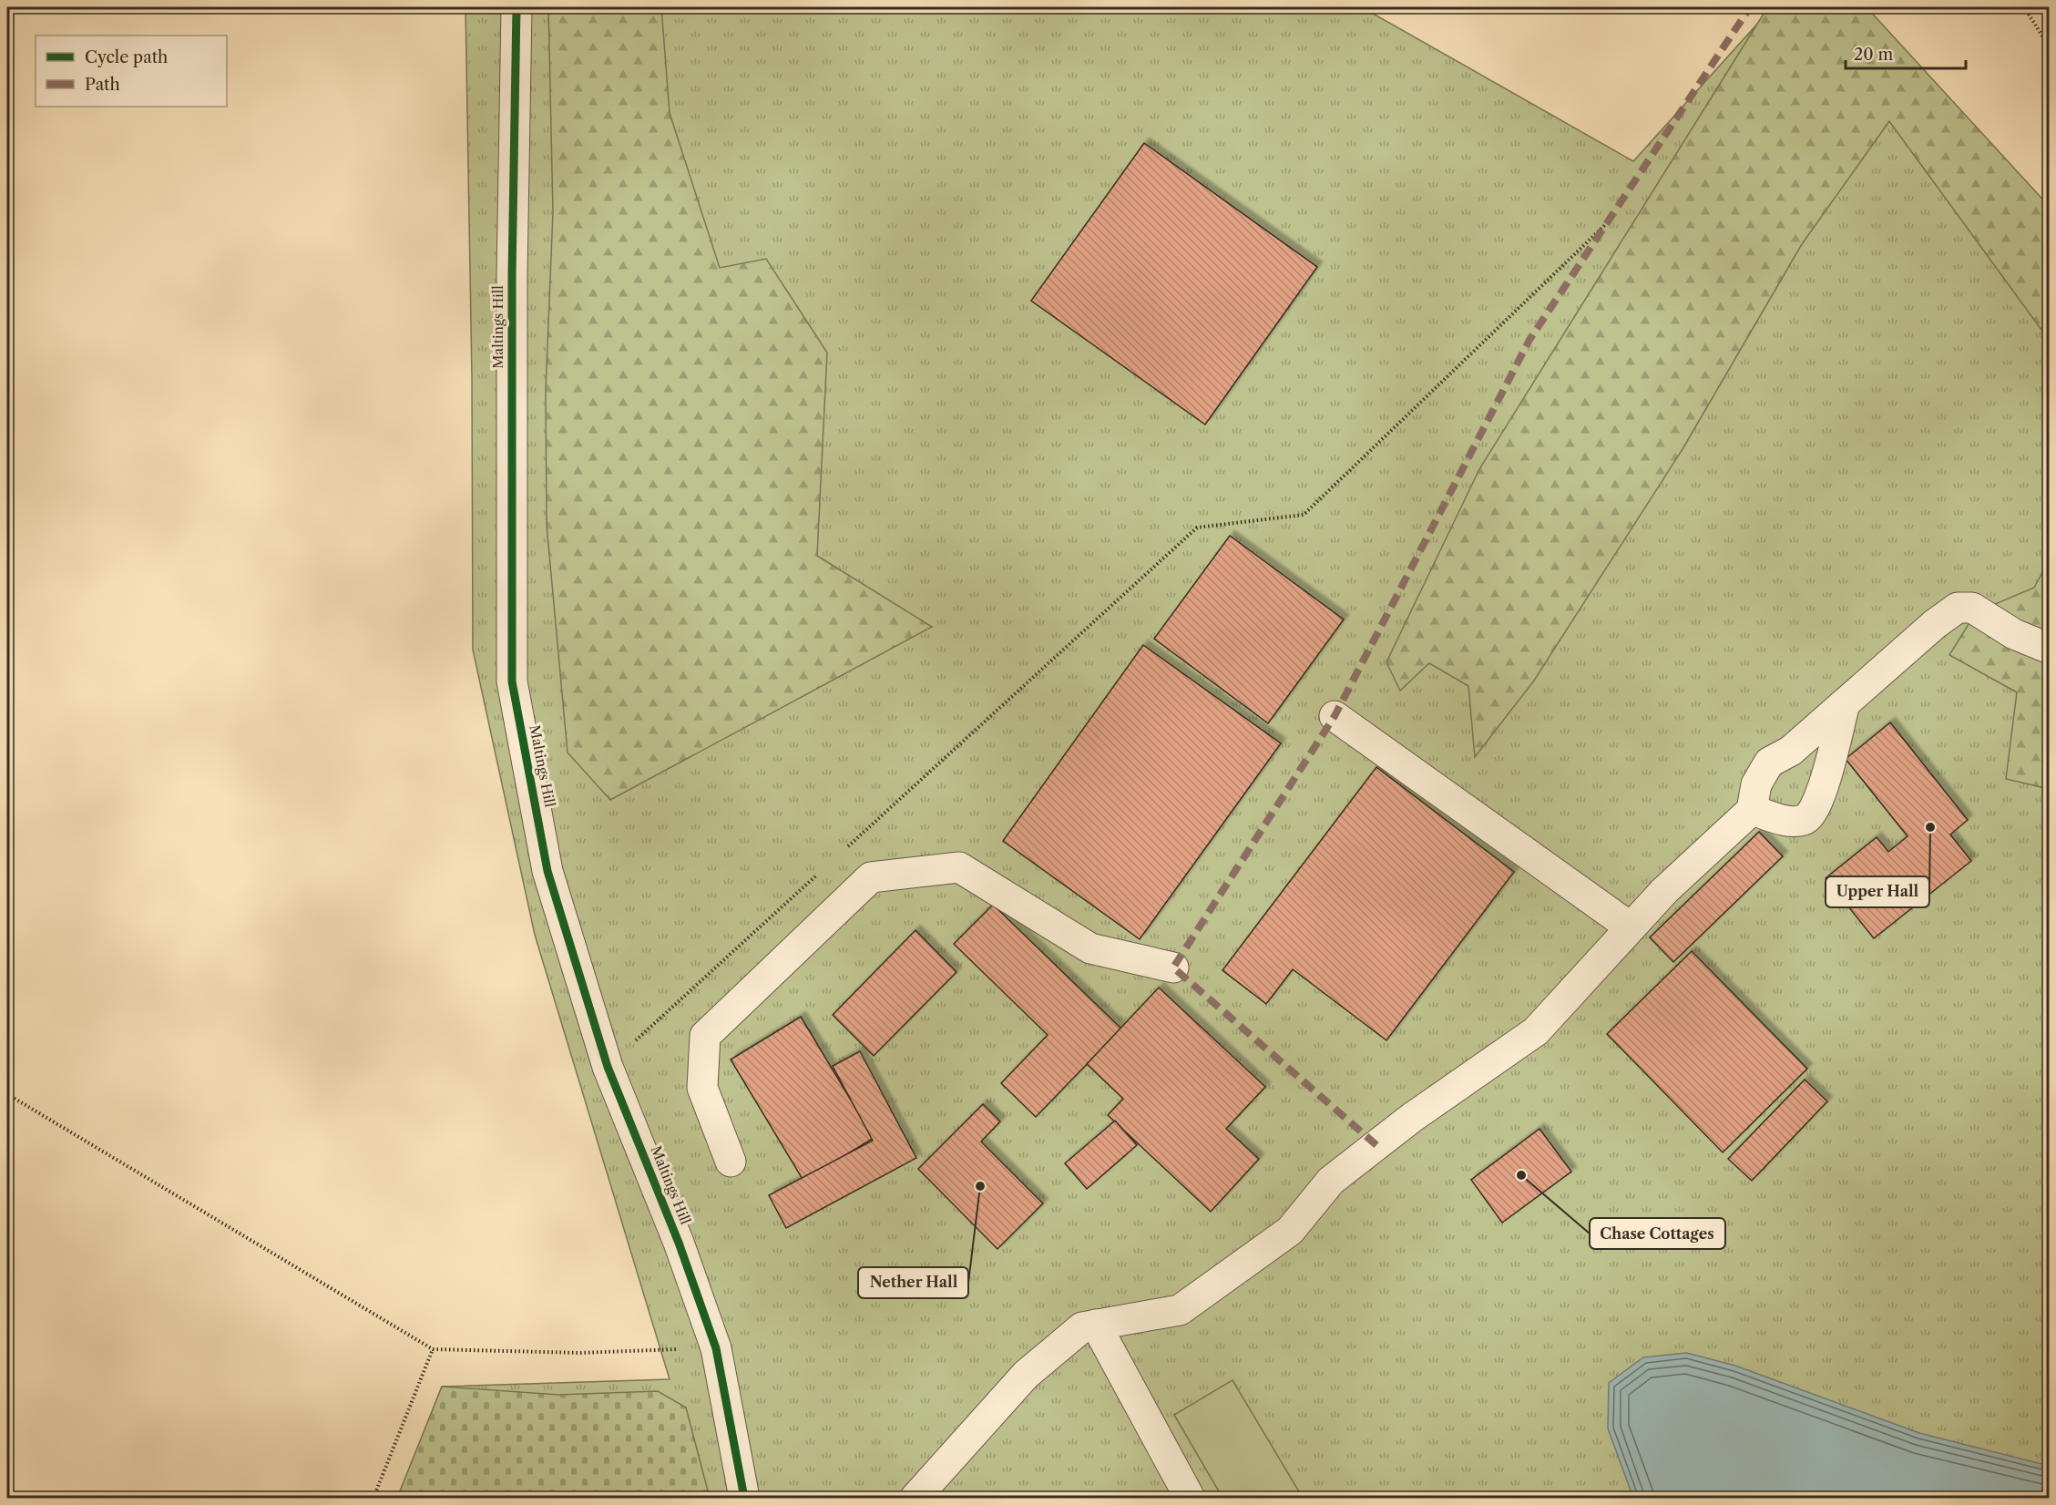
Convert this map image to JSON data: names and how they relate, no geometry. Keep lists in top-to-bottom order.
{
  "streets": {
    "street": ["Maltings Hill"]
  },
  "places": ["Upper Hall", "Chase Cottages", "Nether Hall"],
  "legend": ["Cycle path", "Path"],
  "scale_bar": "20 m"
}
